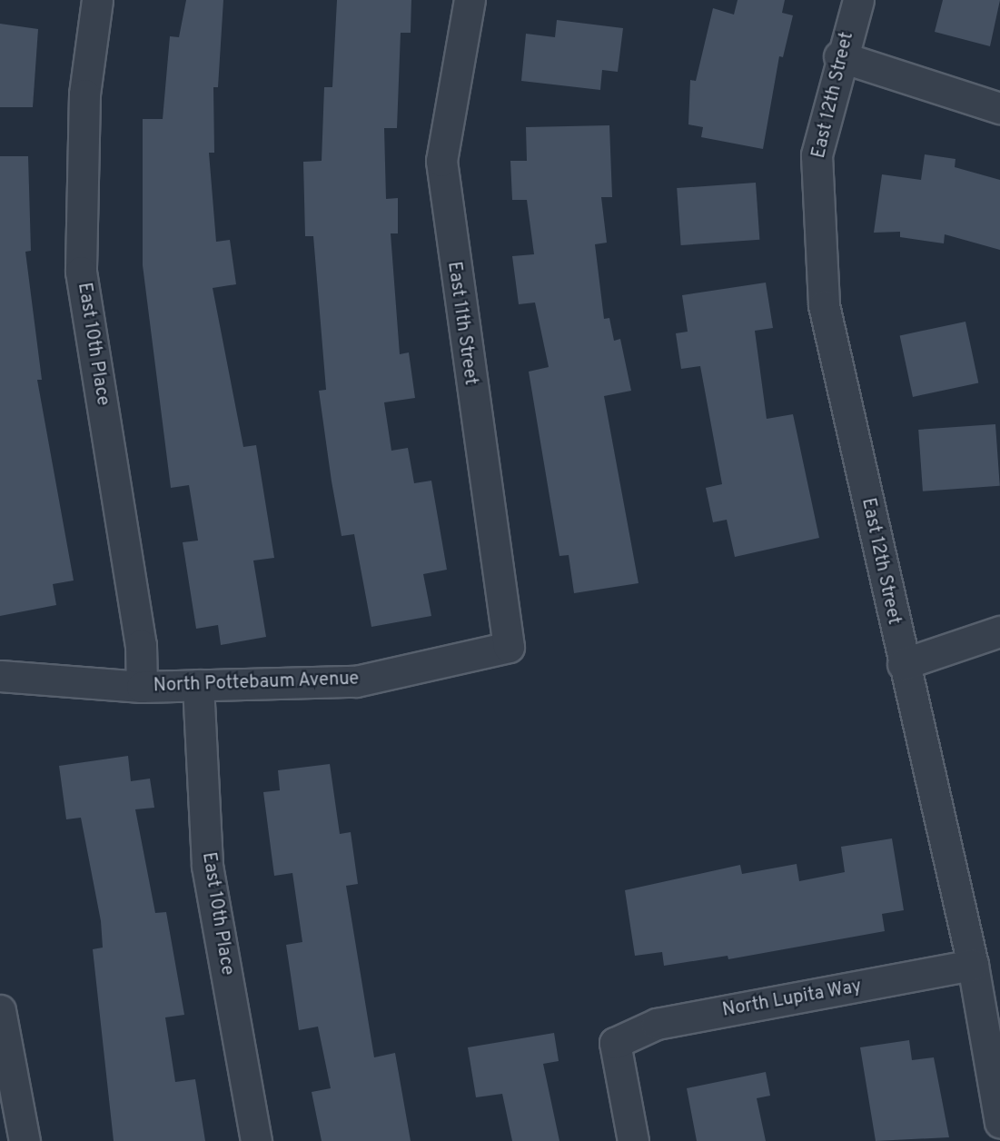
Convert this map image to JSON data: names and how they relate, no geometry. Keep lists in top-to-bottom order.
{
  "streets": {
    "street": [
      "East 12th Street",
      "East 11th Street",
      "East 10th Place",
      "North Pottebaum Avenue",
      "North Lupita Way"
    ]
  },
  "crossings": [
    ["East 12th Street", "North Lupita Way"],
    ["East 11th Street", "North Pottebaum Avenue"],
    ["East 10th Place", "North Pottebaum Avenue"]
  ]
}
